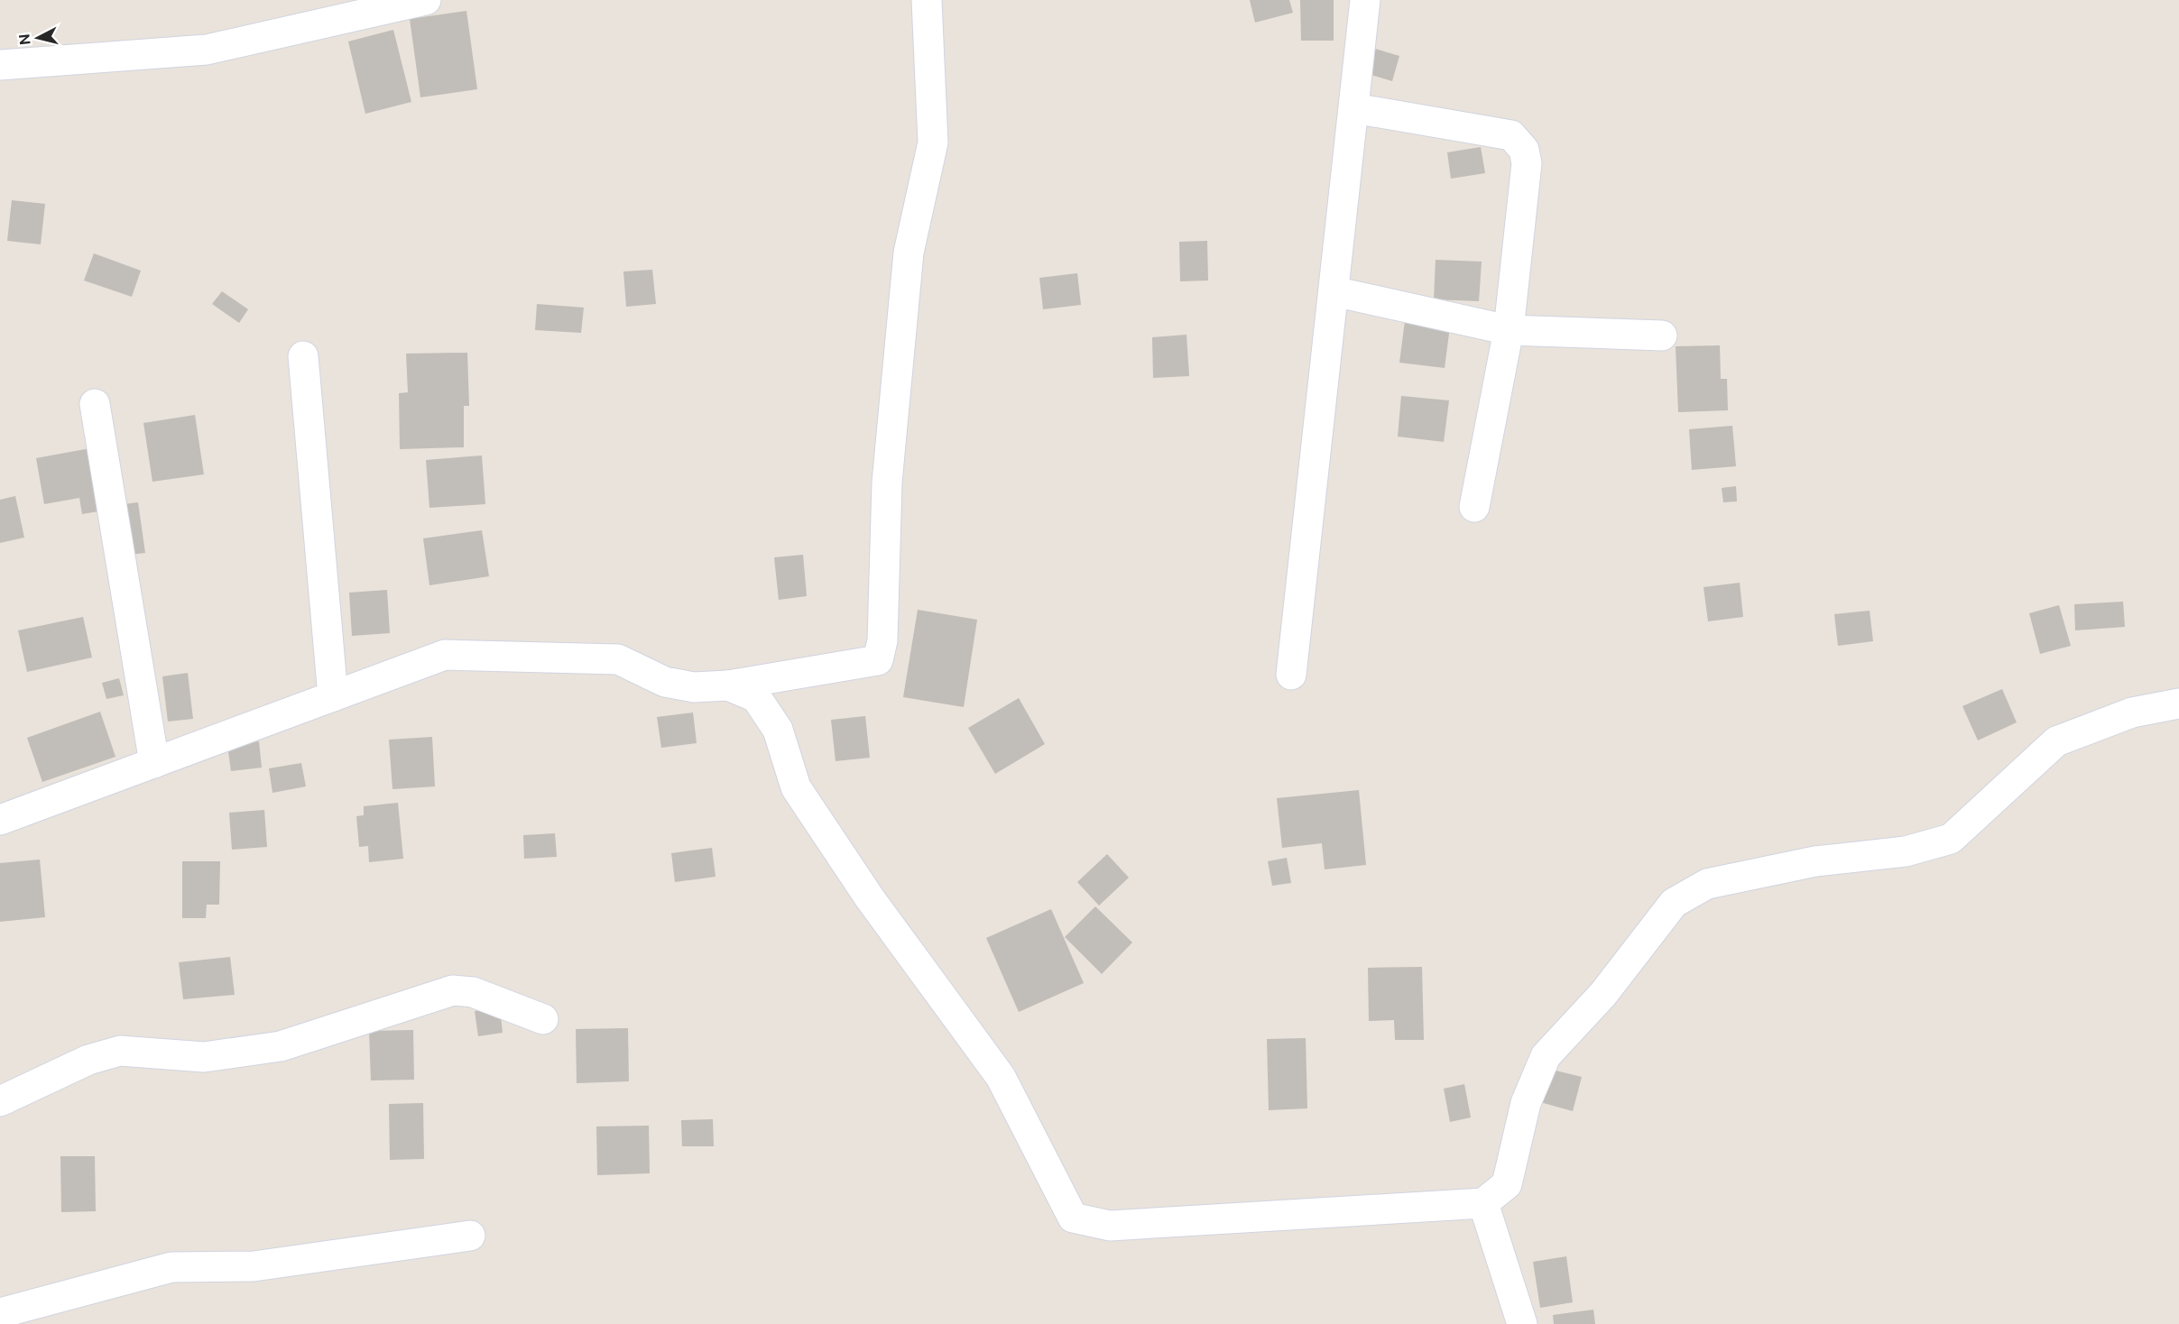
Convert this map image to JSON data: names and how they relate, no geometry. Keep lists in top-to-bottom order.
{
  "north": "left"
}
